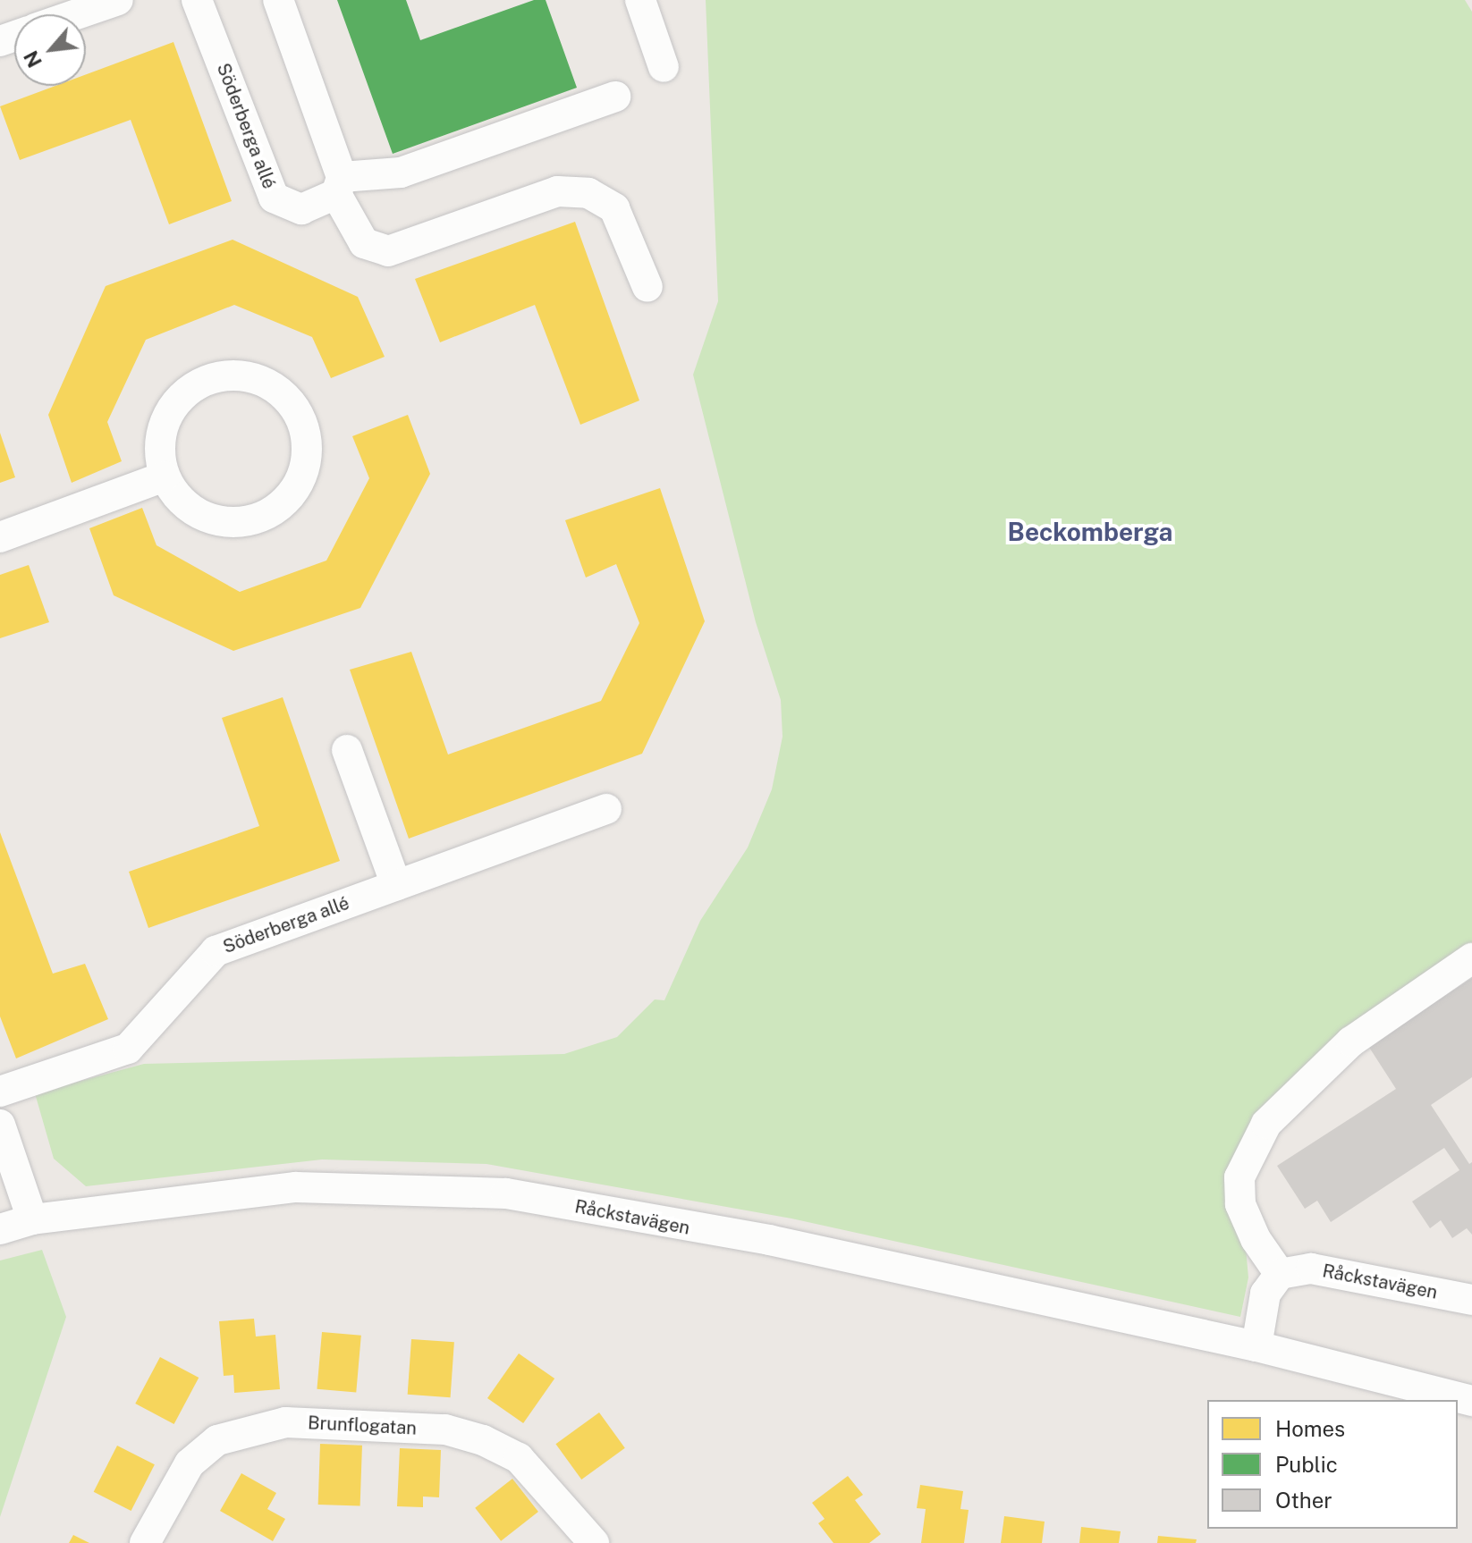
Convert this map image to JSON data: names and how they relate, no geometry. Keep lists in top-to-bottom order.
{
  "streets": {
    "street": ["Söderberga allé", "Råckstavägen", "Brunflogatan"]
  },
  "districts": ["Beckomberga"],
  "legend": ["Homes", "Public", "Other"],
  "north": "bottom left"
}
